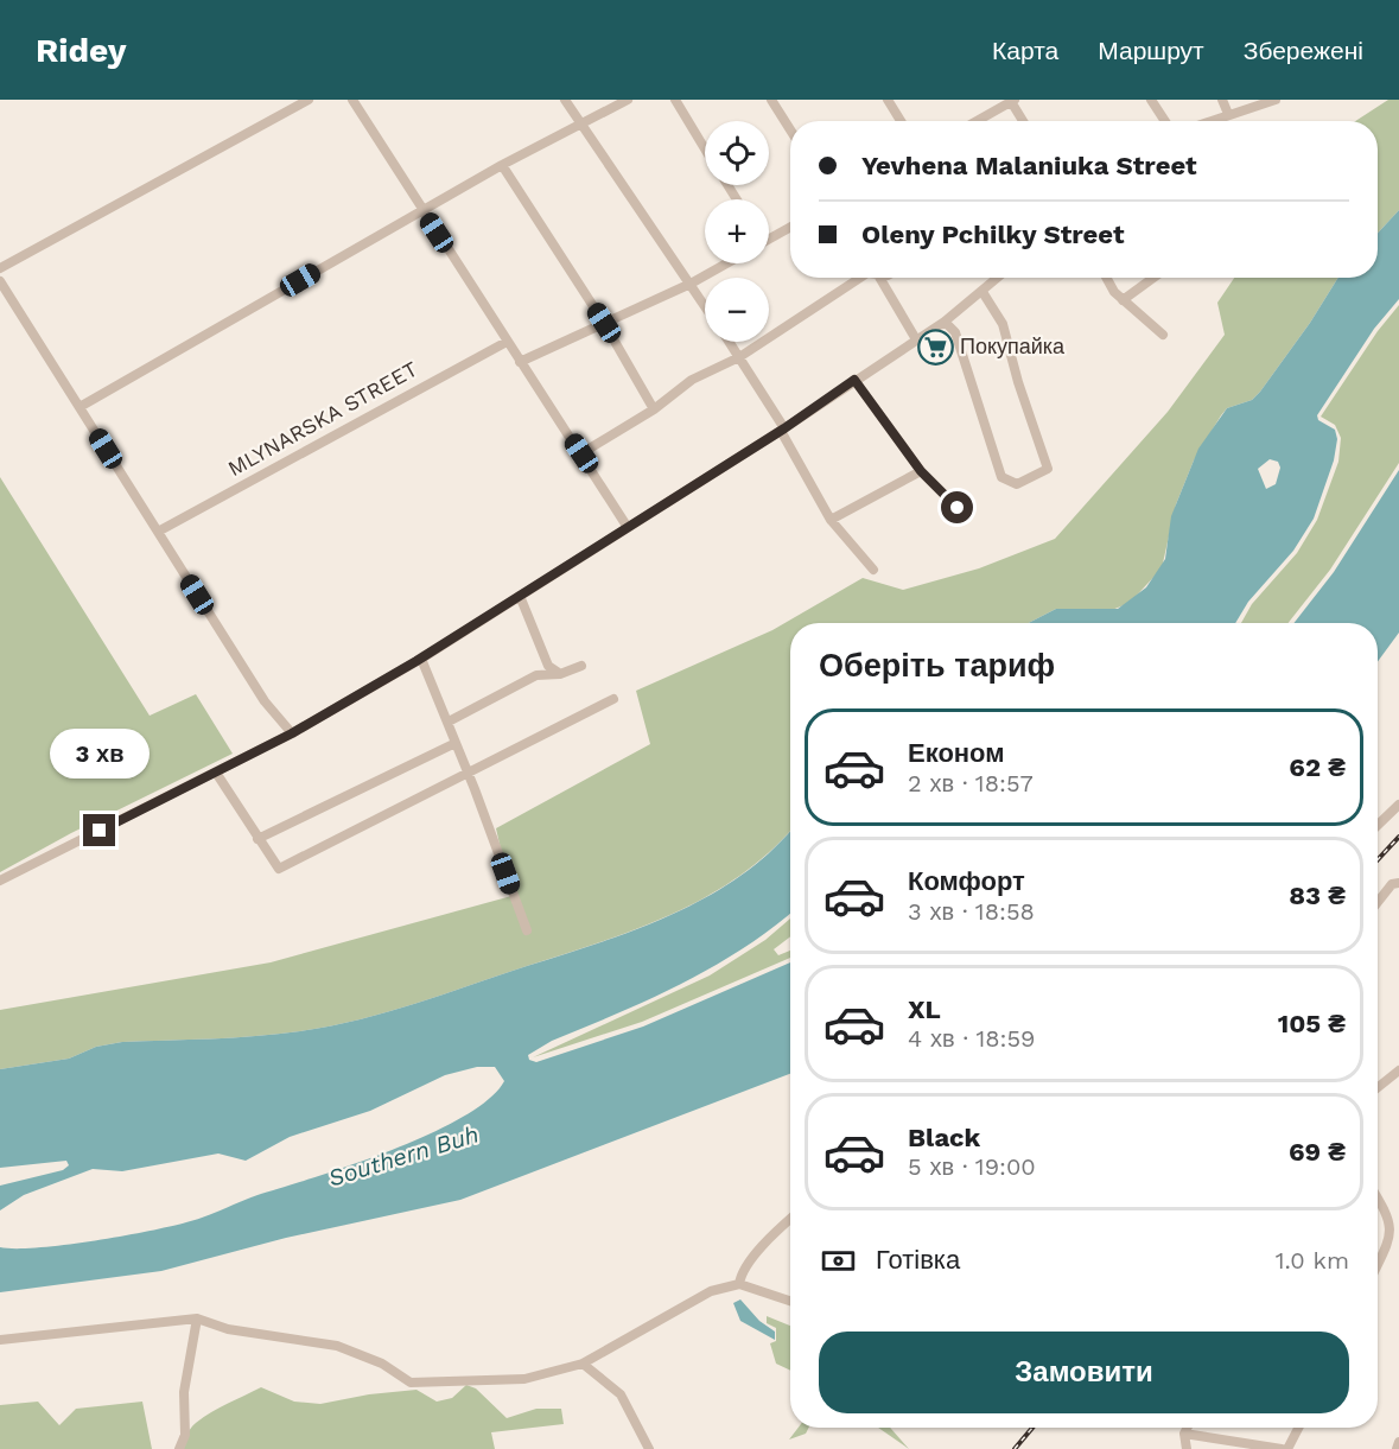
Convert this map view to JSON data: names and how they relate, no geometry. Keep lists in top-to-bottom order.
{
  "streets": {
    "street": ["MLYNARSKA STREET"]
  },
  "water": ["Southern Buh"],
  "places": {
    "supermarket": ["Покупайка"]
  },
  "page": {
    "header": "Ridey",
    "nav": ["Карта", "Маршрут", "Збережені"],
    "map_buttons": ["+", "−"],
    "banner": ["Yevhena Malaniuka Street", "Oleny Pchilky Street"],
    "heading": "Оберіть тариф",
    "list": [
      {
        "name": "Економ",
        "note": "2 хв · 18:57",
        "value": "62 ₴"
      },
      {
        "name": "Комфорт",
        "note": "3 хв · 18:58",
        "value": "83 ₴"
      },
      {
        "name": "XL",
        "note": "4 хв · 18:59",
        "value": "105 ₴"
      },
      {
        "name": "Black",
        "note": "5 хв · 19:00",
        "value": "69 ₴"
      }
    ],
    "bubble": "3 хв",
    "pay": ["Готівка", "1.0 km"],
    "buttons": "Замовити"
  }
}
